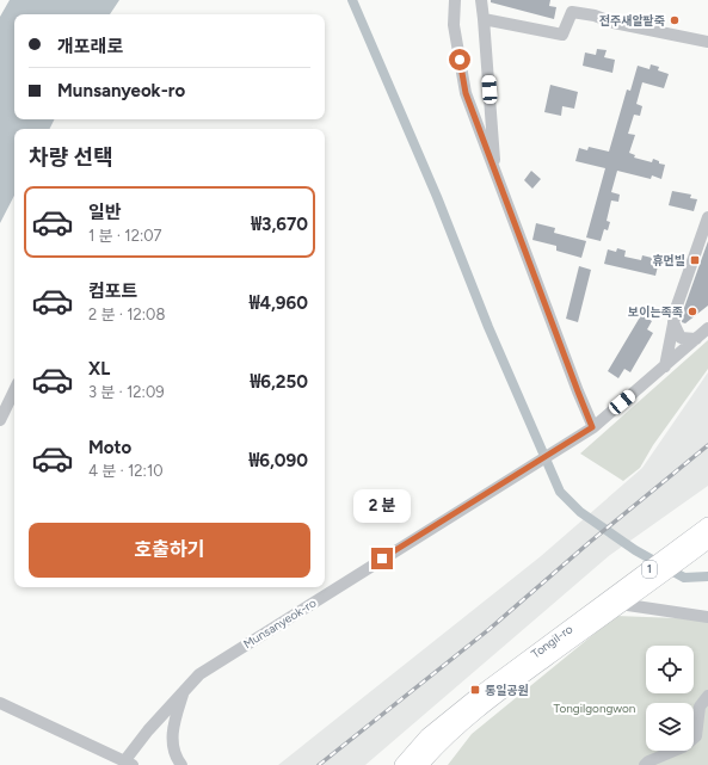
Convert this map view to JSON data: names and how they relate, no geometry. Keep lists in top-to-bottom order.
{
  "streets": {
    "main road": ["1", "Tongil-ro"],
    "street": ["Munsanyeok-ro"]
  },
  "parks": ["Tongilgongwon"],
  "places": {
    "other": ["전주새알팥죽", "보이는족족"],
    "transit": ["휴먼빌", "통일공원"]
  },
  "page": {
    "banner": ["개포래로", "Munsanyeok-ro"],
    "heading": "차량 선택",
    "list": [
      {
        "name": "일반",
        "note": "1 분 · 12:07",
        "value": "₩3,670"
      },
      {
        "name": "컴포트",
        "note": "2 분 · 12:08",
        "value": "₩4,960"
      },
      {
        "name": "XL",
        "note": "3 분 · 12:09",
        "value": "₩6,250"
      },
      {
        "name": "Moto",
        "note": "4 분 · 12:10",
        "value": "₩6,090"
      }
    ],
    "bubble": "2 분",
    "buttons": "호출하기"
  }
}
